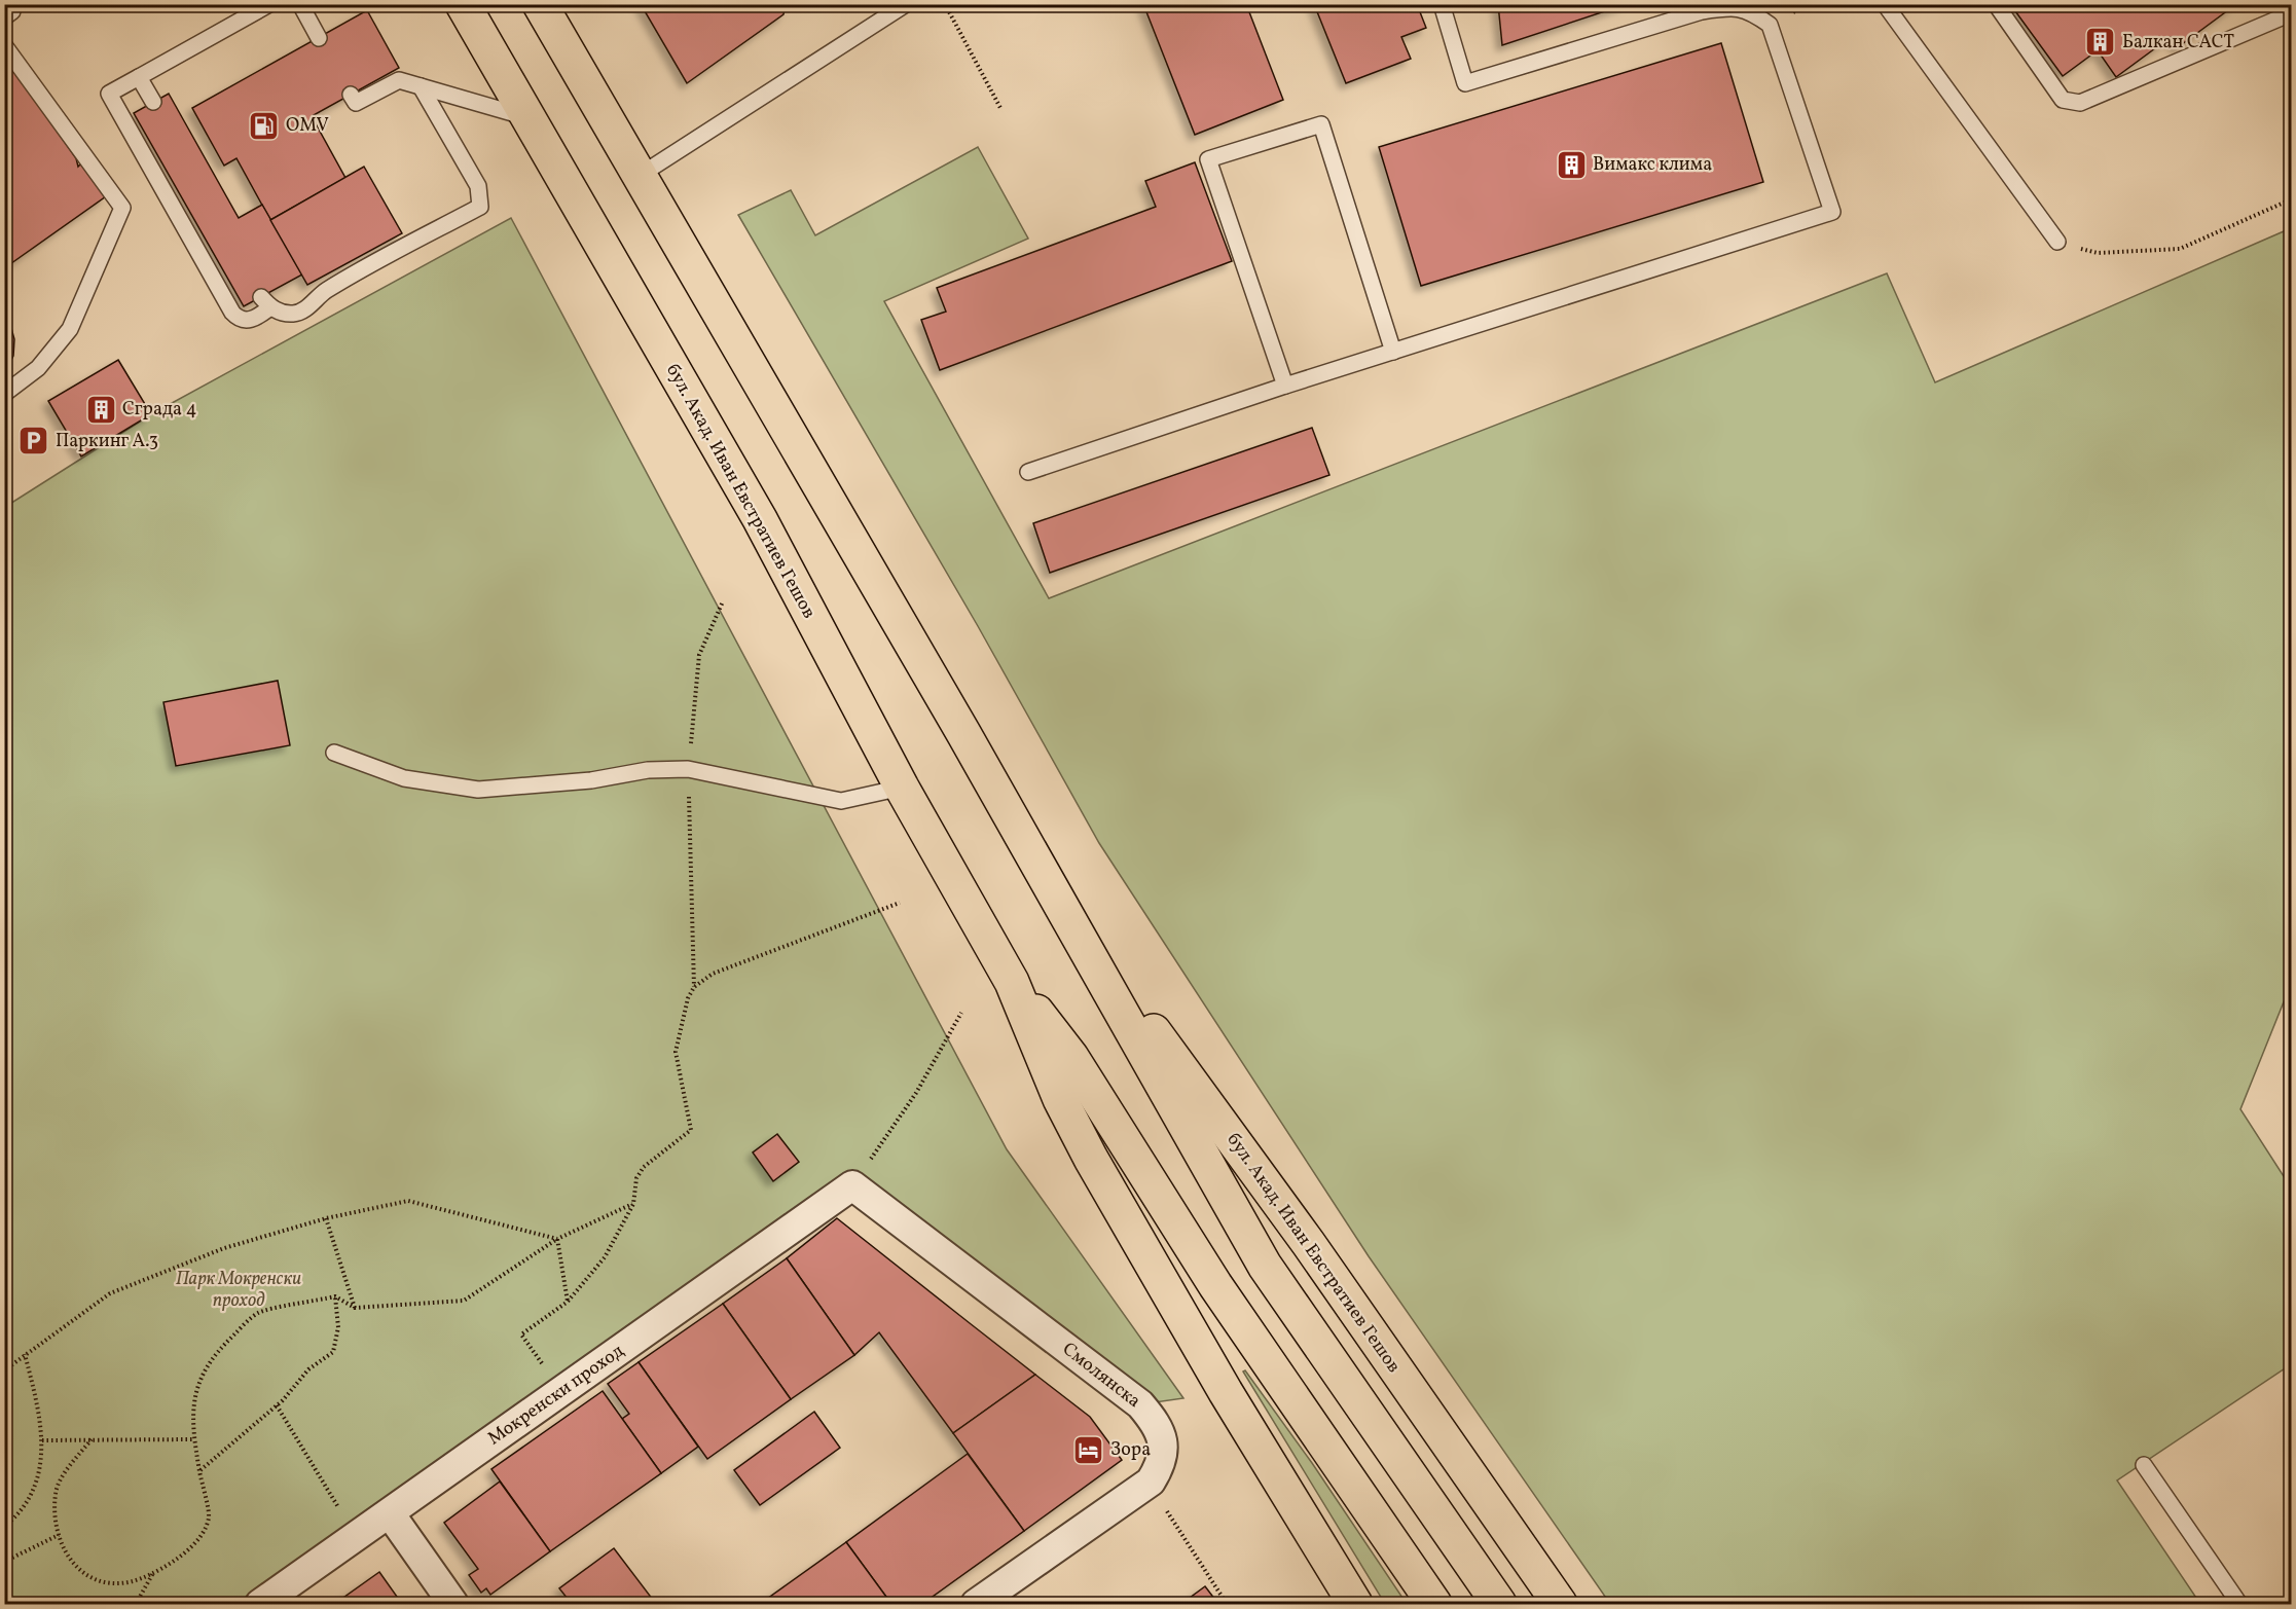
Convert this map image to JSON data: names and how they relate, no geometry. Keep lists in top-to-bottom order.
{
  "streets": {
    "main road": ["бул. Акад. Иван Евстратиев Гешов"],
    "street": ["Смолянска", "Мокренски проход"]
  },
  "crossings": [
    ["Смолянска", "Мокренски проход"]
  ],
  "parks": ["Парк Мокренски проход"],
  "places": {
    "building": ["Балкан САСТ", "Вимакс клима", "Сграда 4"],
    "fuel station": ["OMV"],
    "parking": ["Паркинг А.3"],
    "hotel": ["Зора"]
  }
}
